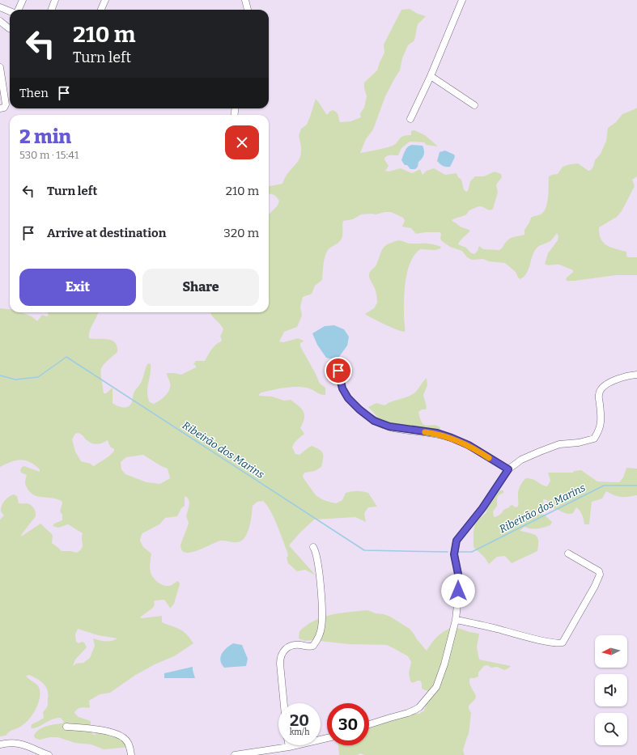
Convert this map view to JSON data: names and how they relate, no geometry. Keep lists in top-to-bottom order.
{
  "water": ["Ribeirão dos Marins"],
  "north": "left",
  "page": {
    "turn": ["210 m", "Turn left"],
    "then": "Then",
    "heading": ["2 min", "530 m · 15:41"],
    "list": [
      {
        "name": "Turn left",
        "value": "210 m"
      },
      {
        "name": "Arrive at destination",
        "value": "320 m"
      }
    ],
    "buttons": ["Exit", "Share"],
    "speed": "20 km/h",
    "limit": "30"
  }
}
